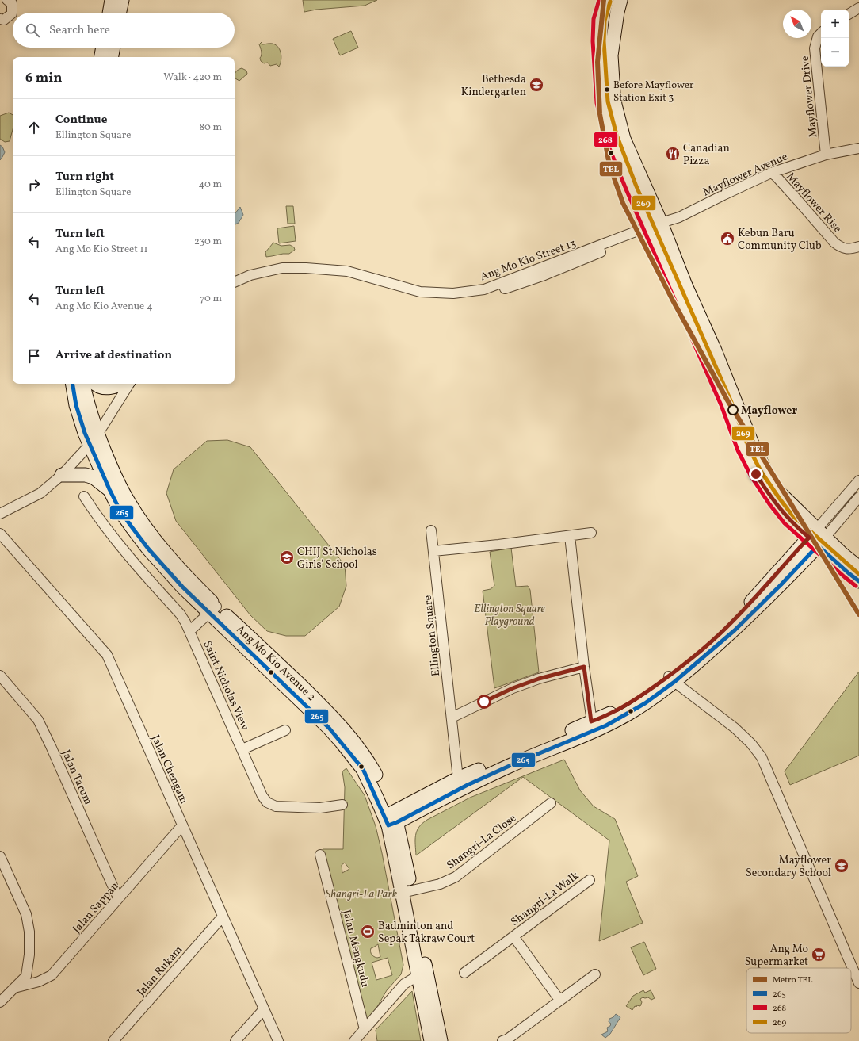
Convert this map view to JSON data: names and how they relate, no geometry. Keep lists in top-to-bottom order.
{
  "streets": {
    "main road": ["Ang Mo Kio Avenue 2"],
    "street": [
      "Mayflower Drive",
      "Mayflower Avenue",
      "Mayflower Rise",
      "Ang Mo Kio Street 13",
      "Ellington Square",
      "Saint Nicholas View",
      "Jalan Chengam",
      "Jalan Tarum",
      "Shangri-La Close",
      "Shangri-La Walk",
      "Jalan Sappan",
      "Jalan Mengkudu",
      "Jalan Rukam"
    ]
  },
  "crossings": [
    ["Mayflower Drive", "Mayflower Avenue"],
    ["Mayflower Avenue", "Mayflower Rise"],
    ["Mayflower Avenue", "Ang Mo Kio Street 13"],
    ["Ang Mo Kio Avenue 2", "Shangri-La Close"],
    ["Jalan Chengam", "Jalan Sappan"],
    ["Jalan Chengam", "Jalan Rukam"],
    ["Jalan Tarum", "Jalan Sappan"]
  ],
  "parks": ["Ellington Square Playground", "Shangri-La Park"],
  "places": {
    "school or university": ["Bethesda Kindergarten", "CHIJ St Nicholas Girls' School", "Mayflower Secondary School"],
    "other": ["Before Mayflower Station Exit 3", "Mayflower"],
    "restaurant": ["Canadian Pizza"],
    "public building": ["Kebun Baru Community Club"],
    "sports": ["Badminton and Sepak Takraw Court"],
    "supermarket": ["Ang Mo Supermarket"]
  },
  "lines": [
    "metro line TEL",
    "transit line 268",
    "transit line 269",
    "transit line 265"
  ],
  "legend": [
    "Metro TEL",
    "265",
    "268",
    "269"
  ],
  "north": "top left",
  "page": {
    "map_buttons": ["+", "−"],
    "search": "Search here",
    "heading": ["6 min", "Walk · 420 m"],
    "list": [
      ["Continue", "Ellington Square", "80 m"],
      ["Turn right", "Ellington Square", "40 m"],
      ["Turn left", "Ang Mo Kio Street 11", "230 m"],
      ["Turn left", "Ang Mo Kio Avenue 4", "70 m"],
      "Arrive at destination"
    ]
  }
}
